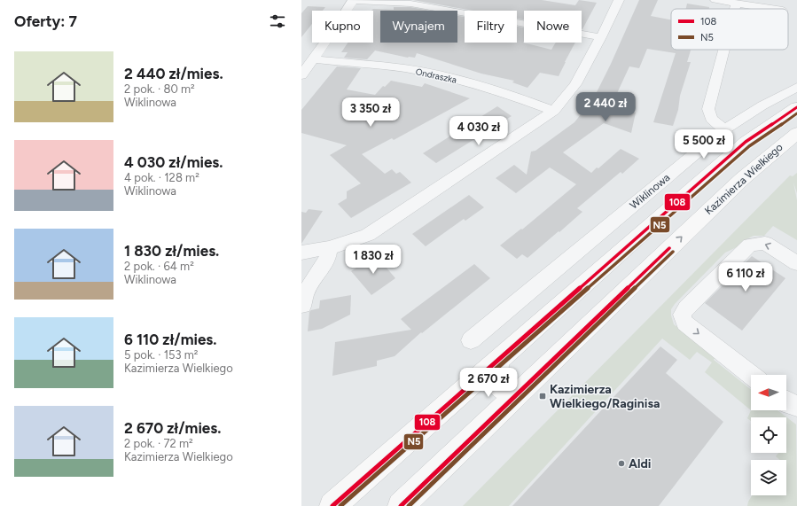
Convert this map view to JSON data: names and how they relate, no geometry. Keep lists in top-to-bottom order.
{
  "streets": {
    "main road": ["Kazimierza Wielkiego"],
    "street": ["Ondraszka", "Wiklinowa"]
  },
  "places": {
    "transit": ["Kazimierza Wielkiego/Raginisa"],
    "other": ["Aldi"]
  },
  "lines": ["transit line 108", "transit line N5"],
  "legend": ["108", "N5"],
  "north": "left",
  "page": {
    "heading": "Oferty: 7",
    "chip": [
      "Kupno",
      "Wynajem",
      "Filtry",
      "Nowe"
    ],
    "list": [
      {
        "name": "2 440 zł/mies.",
        "note": "2 pok. · 80 m² · Wiklinowa"
      },
      {
        "name": "4 030 zł/mies.",
        "note": "4 pok. · 128 m² · Wiklinowa"
      },
      {
        "name": "1 830 zł/mies.",
        "note": "2 pok. · 64 m² · Wiklinowa"
      },
      {
        "name": "6 110 zł/mies.",
        "note": "5 pok. · 153 m² · Kazimierza Wielkiego"
      },
      {
        "name": "2 670 zł/mies.",
        "note": "2 pok. · 72 m² · Kazimierza Wielkiego"
      }
    ],
    "price": [
      "2 440 zł",
      "3 350 zł",
      "4 030 zł",
      "5 500 zł",
      "1 830 zł",
      "6 110 zł",
      "2 670 zł"
    ]
  }
}
